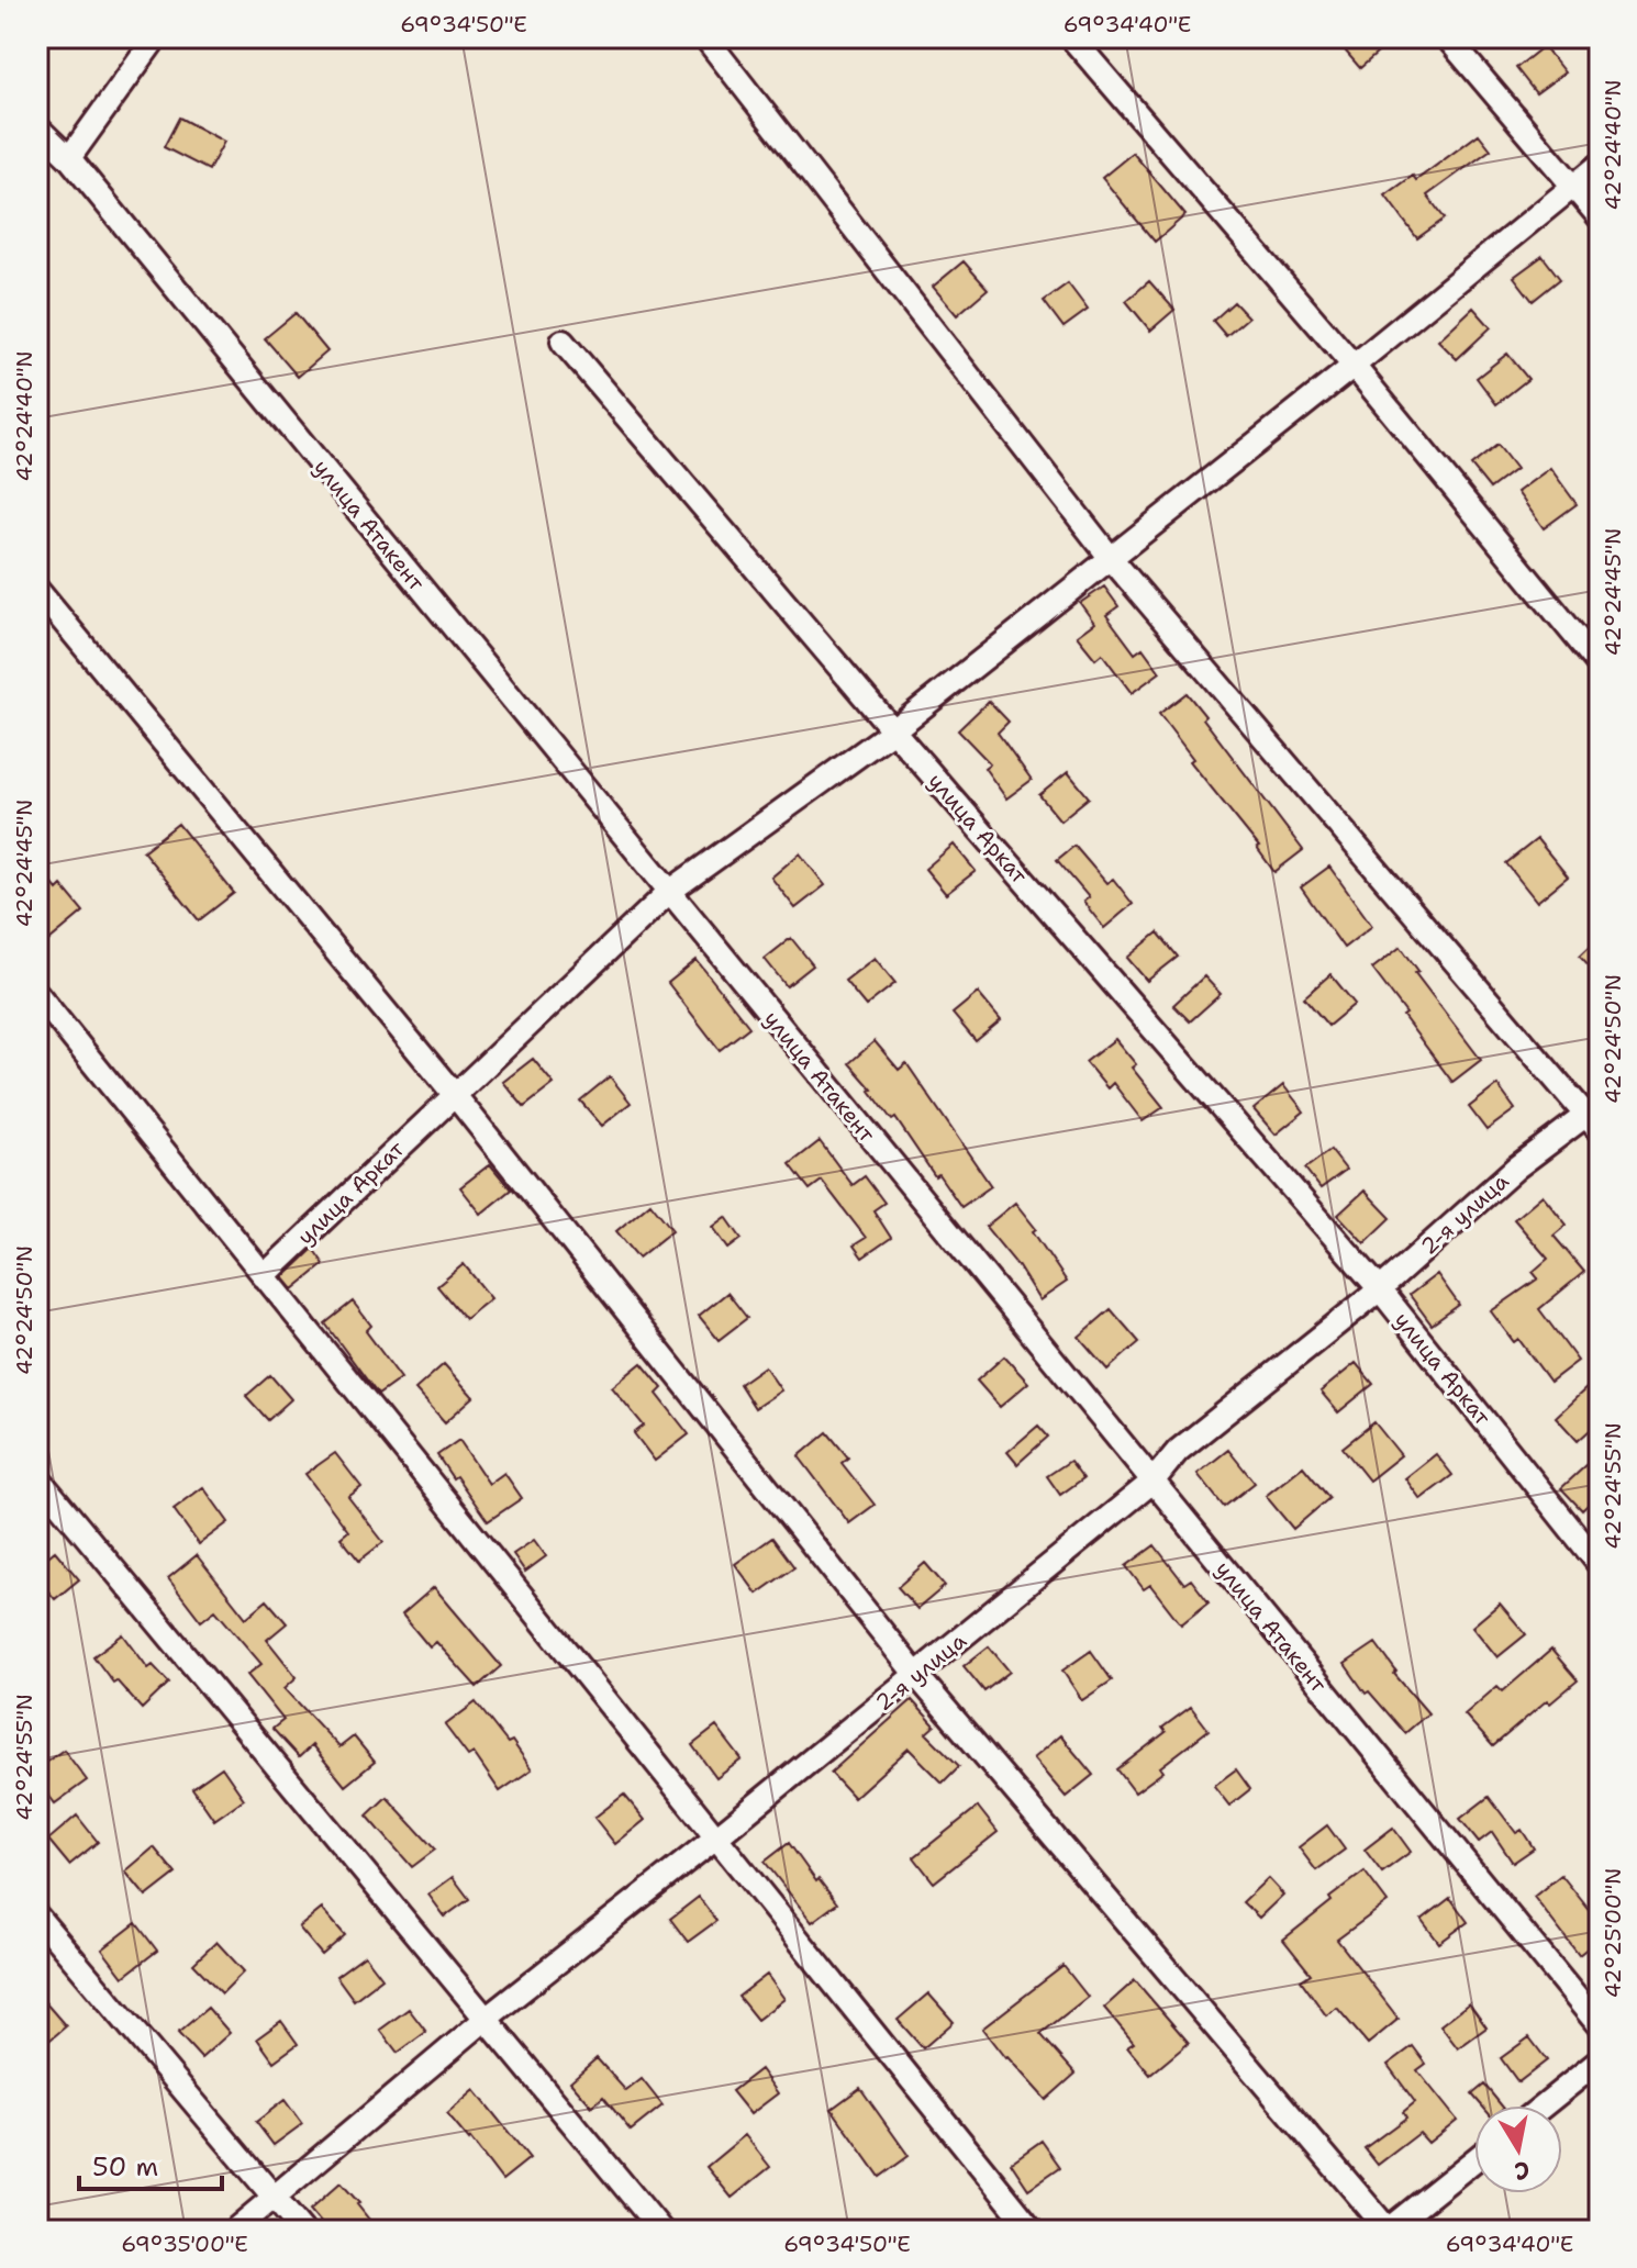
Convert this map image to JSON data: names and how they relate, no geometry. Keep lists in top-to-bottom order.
{
  "streets": {
    "street": ["улица Атакент", "улица Аркат", "2-я улица"]
  },
  "crossings": [
    ["улица Атакент", "улица Аркат"],
    ["улица Атакент", "2-я улица"],
    ["улица Аркат", "2-я улица"]
  ],
  "scale_bar": "50 m",
  "north": "bottom",
  "coordinates": [
    "69°34'50\"E",
    "69°34'40\"E",
    "42°24'40\"N",
    "42°24'45\"N",
    "42°24'50\"N",
    "42°24'55\"N",
    "42°25'00\"N",
    "69°35'00\"E"
  ]
}
